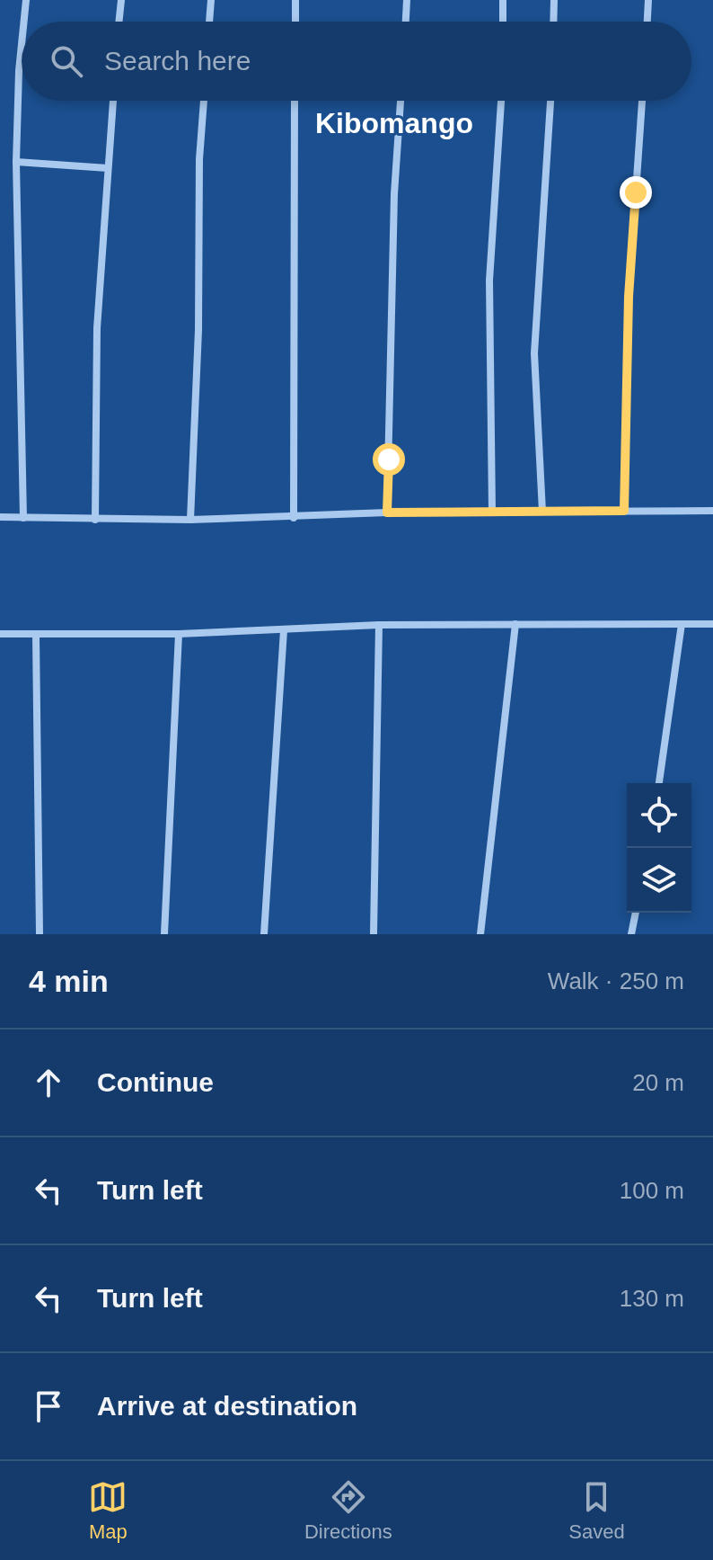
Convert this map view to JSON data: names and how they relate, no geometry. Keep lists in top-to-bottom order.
{
  "districts": ["Kibomango"],
  "page": {
    "search": "Search here",
    "heading": ["4 min", "Walk · 250 m"],
    "list": [
      ["Continue", "20 m"],
      ["Turn left", "100 m"],
      ["Turn left", "130 m"],
      "Arrive at destination"
    ],
    "nav": ["Map", "Directions", "Saved"]
  }
}
